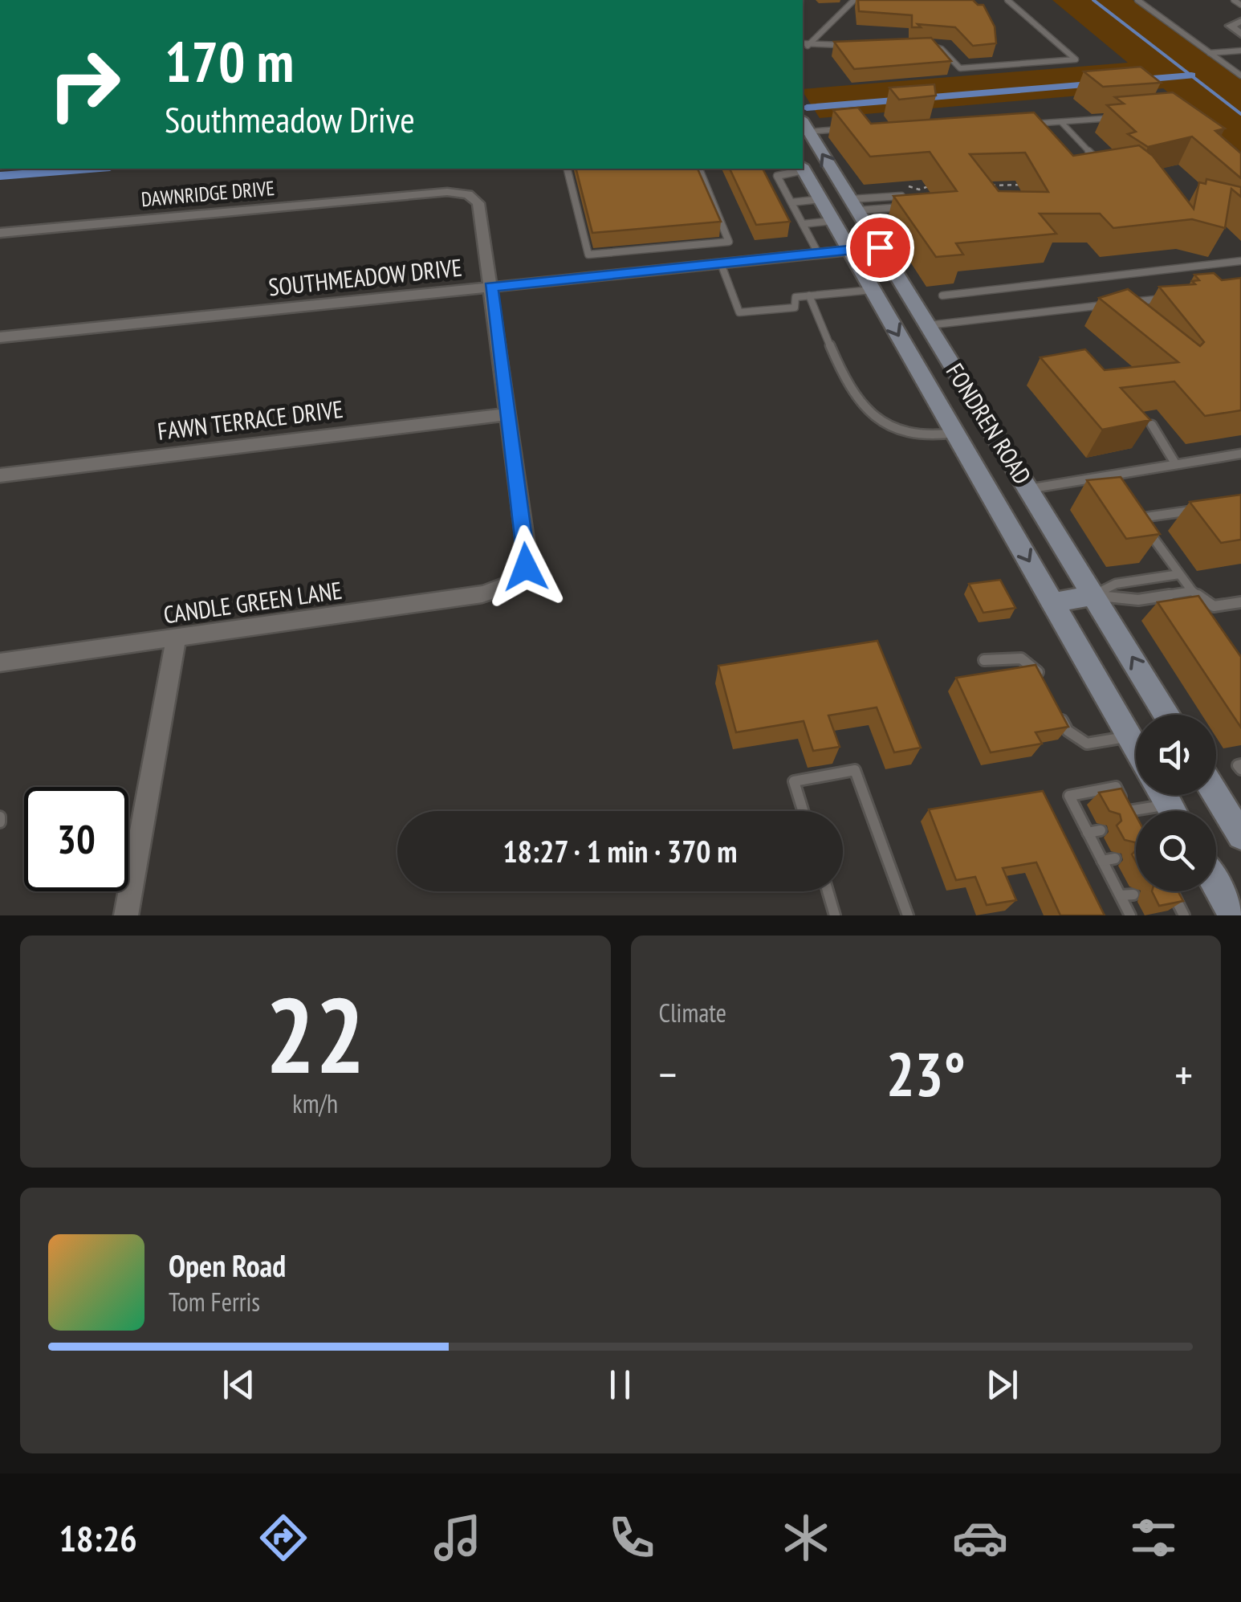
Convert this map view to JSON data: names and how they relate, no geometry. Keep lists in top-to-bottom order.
{
  "streets": {
    "main road": ["FONDREN ROAD"],
    "street": [
      "DAWNRIDGE DRIVE",
      "SOUTHMEADOW DRIVE",
      "FAWN TERRACE DRIVE",
      "CANDLE GREEN LANE"
    ]
  },
  "crossings": [
    ["DAWNRIDGE DRIVE", "SOUTHMEADOW DRIVE"],
    ["SOUTHMEADOW DRIVE", "FONDREN ROAD"],
    ["FAWN TERRACE DRIVE", "CANDLE GREEN LANE"]
  ],
  "page": {
    "turn": ["170 m", "Southmeadow Drive"],
    "limit": "30",
    "trip": "18:27 · 1 min · 370 m",
    "tile": [
      ["22", "km/h"],
      "Climate"
    ],
    "heat": ["−", "23°", "+"],
    "song": ["Open Road", "Tom Ferris"],
    "tabs": "18:26"
  }
}
